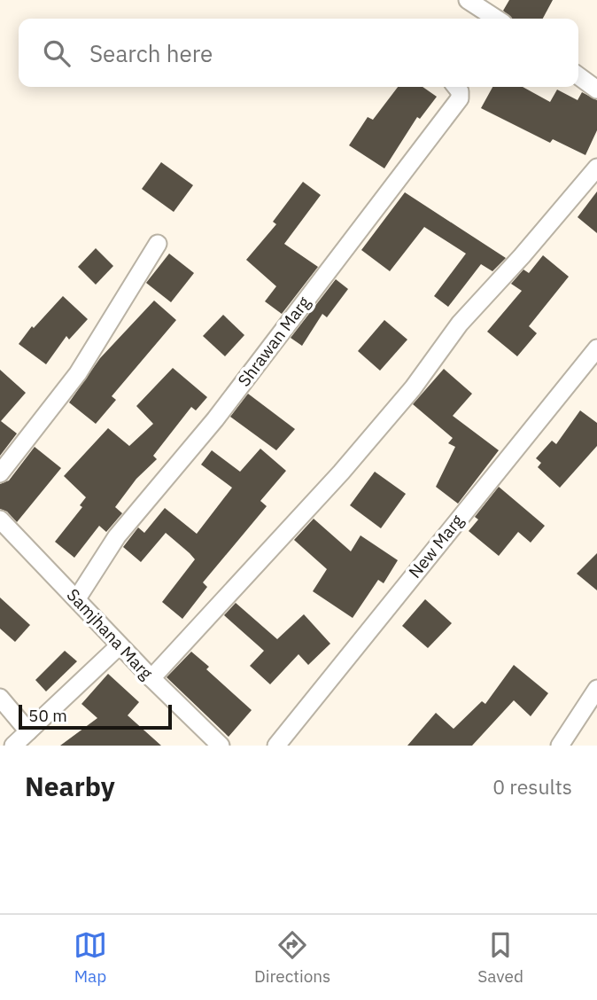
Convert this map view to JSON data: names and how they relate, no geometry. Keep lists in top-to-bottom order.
{
  "streets": {
    "street": ["Shrawan Marg", "New Marg", "Samjhana Marg"]
  },
  "crossings": [
    ["Shrawan Marg", "Samjhana Marg"]
  ],
  "scale_bar": "50 m",
  "page": {
    "search": "Search here",
    "scale": "50 m",
    "heading": ["Nearby", "0 results"],
    "nav": ["Map", "Directions", "Saved"]
  }
}
